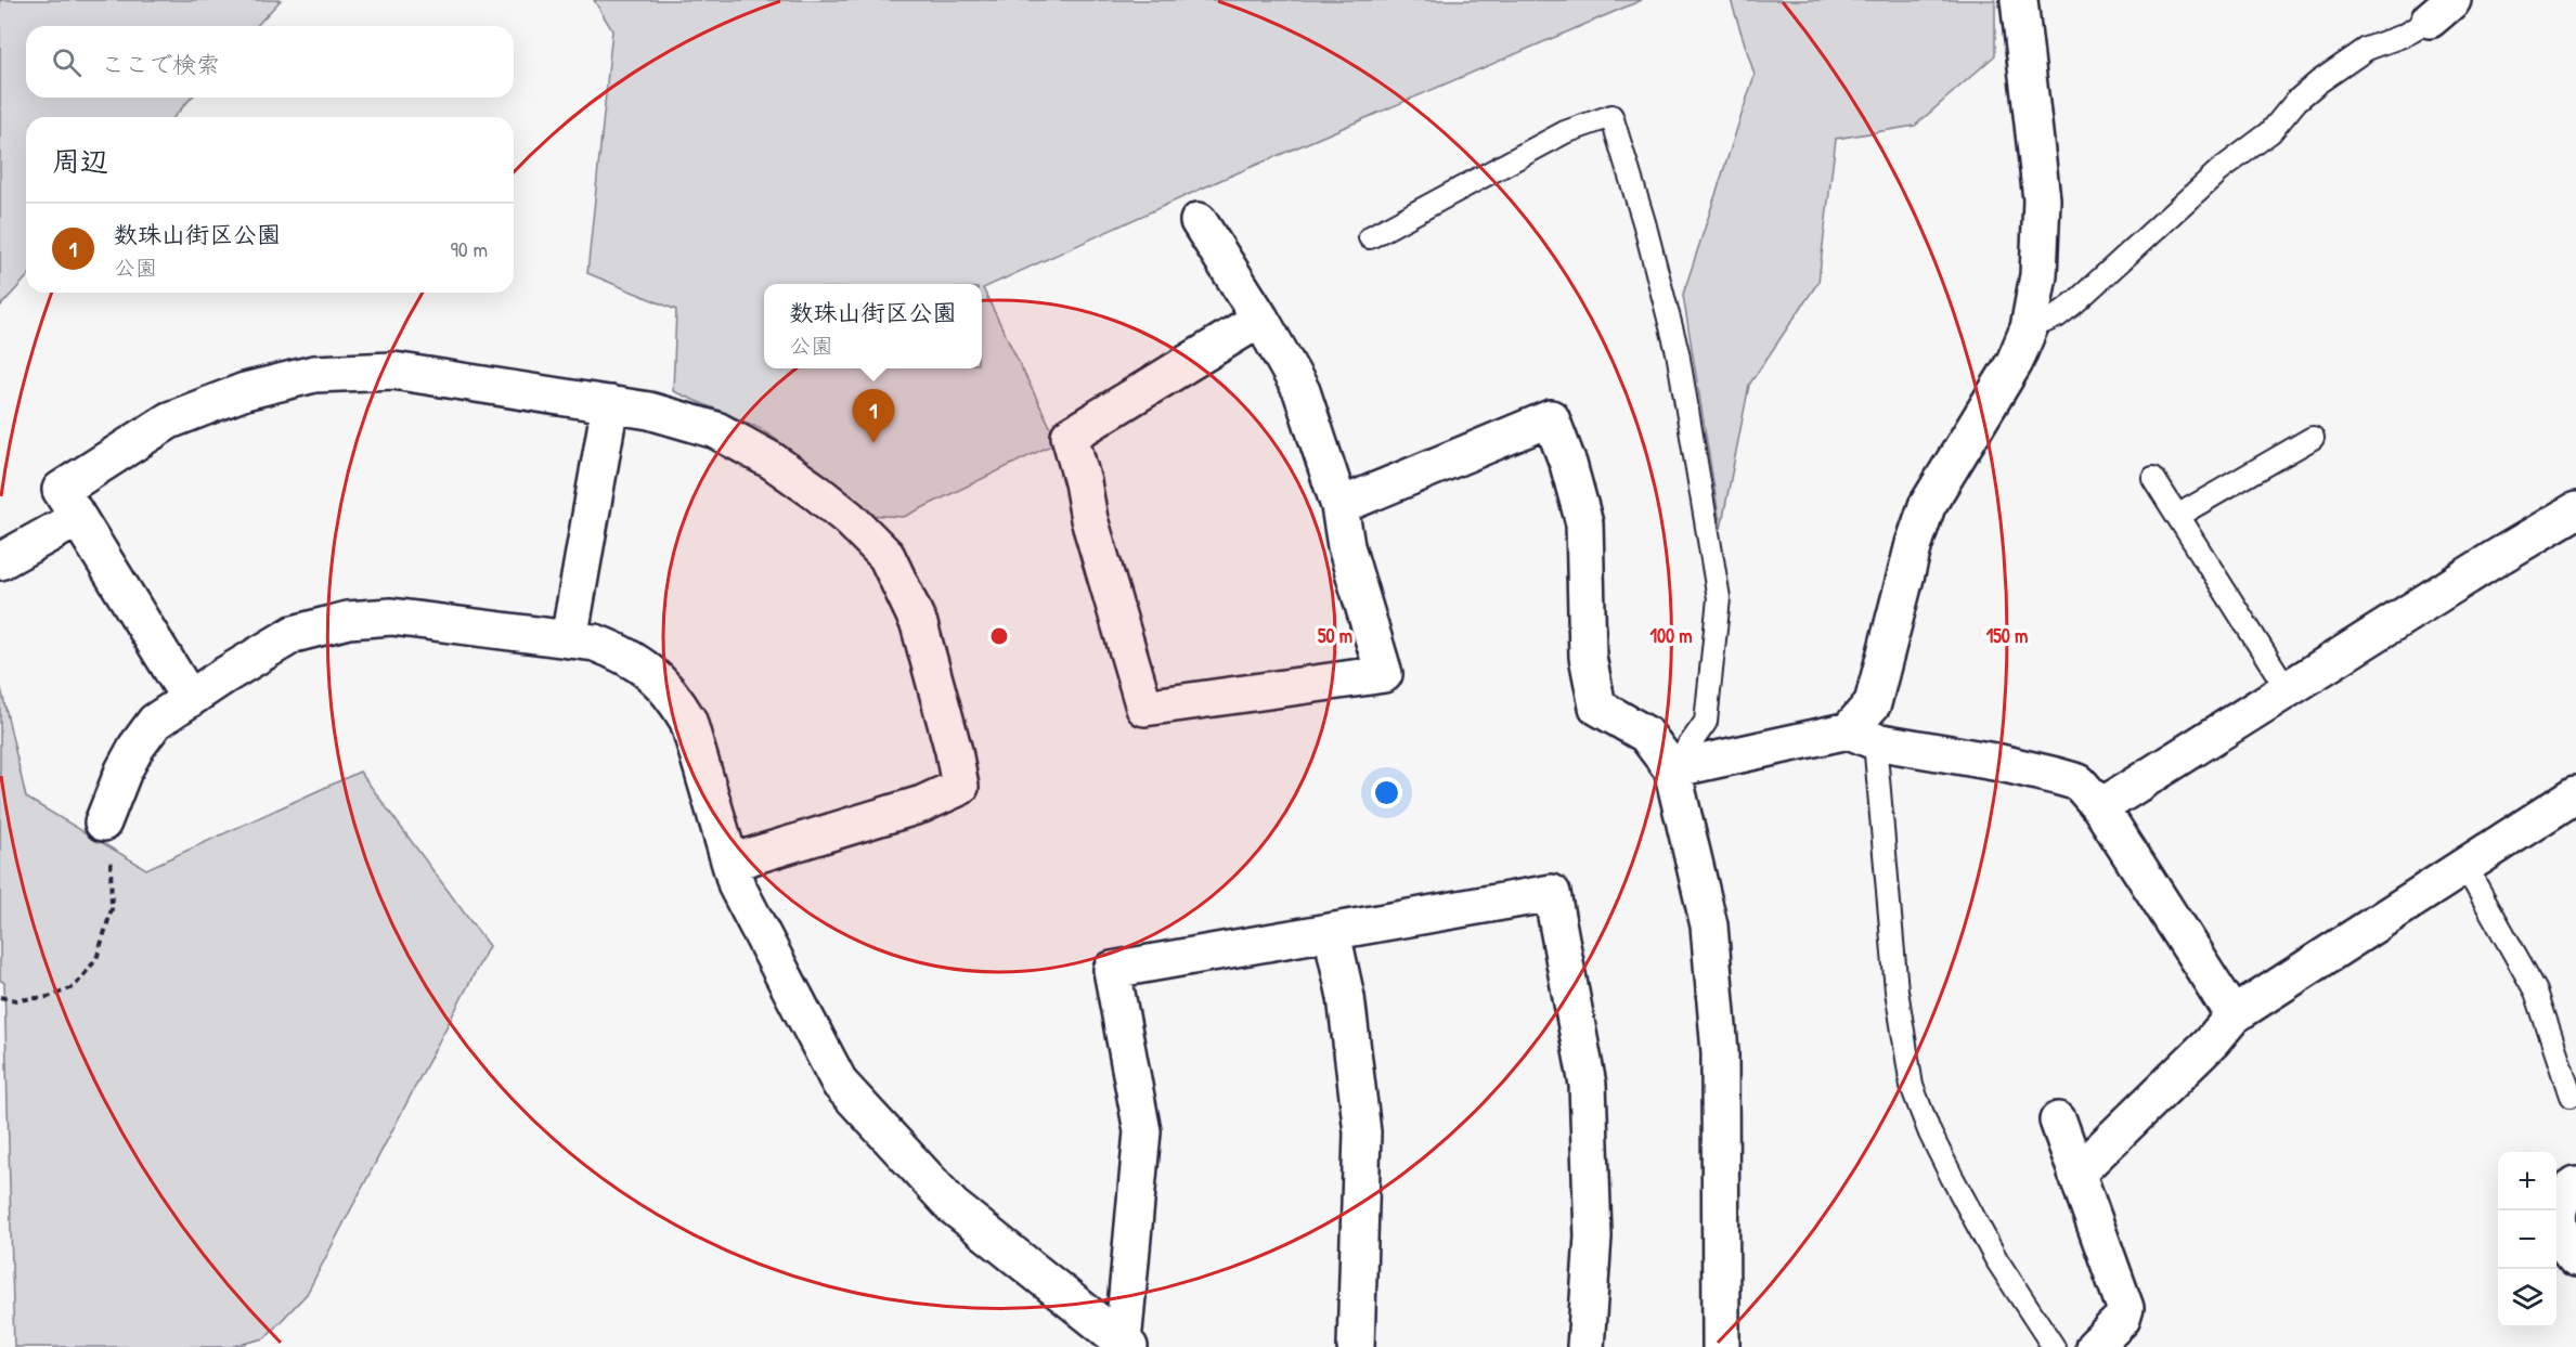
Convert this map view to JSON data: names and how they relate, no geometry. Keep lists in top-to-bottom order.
{
  "page": {
    "search": "ここで検索",
    "heading": "周辺",
    "list": [
      {
        "mark": "1",
        "name": "数珠山街区公園",
        "note": "公園",
        "value": "90 m"
      }
    ],
    "popup": ["数珠山街区公園", "公園"],
    "pins": "1",
    "map_buttons": ["+", "−"]
  },
  "rings": ["50 m", "100 m", "150 m"]
}
